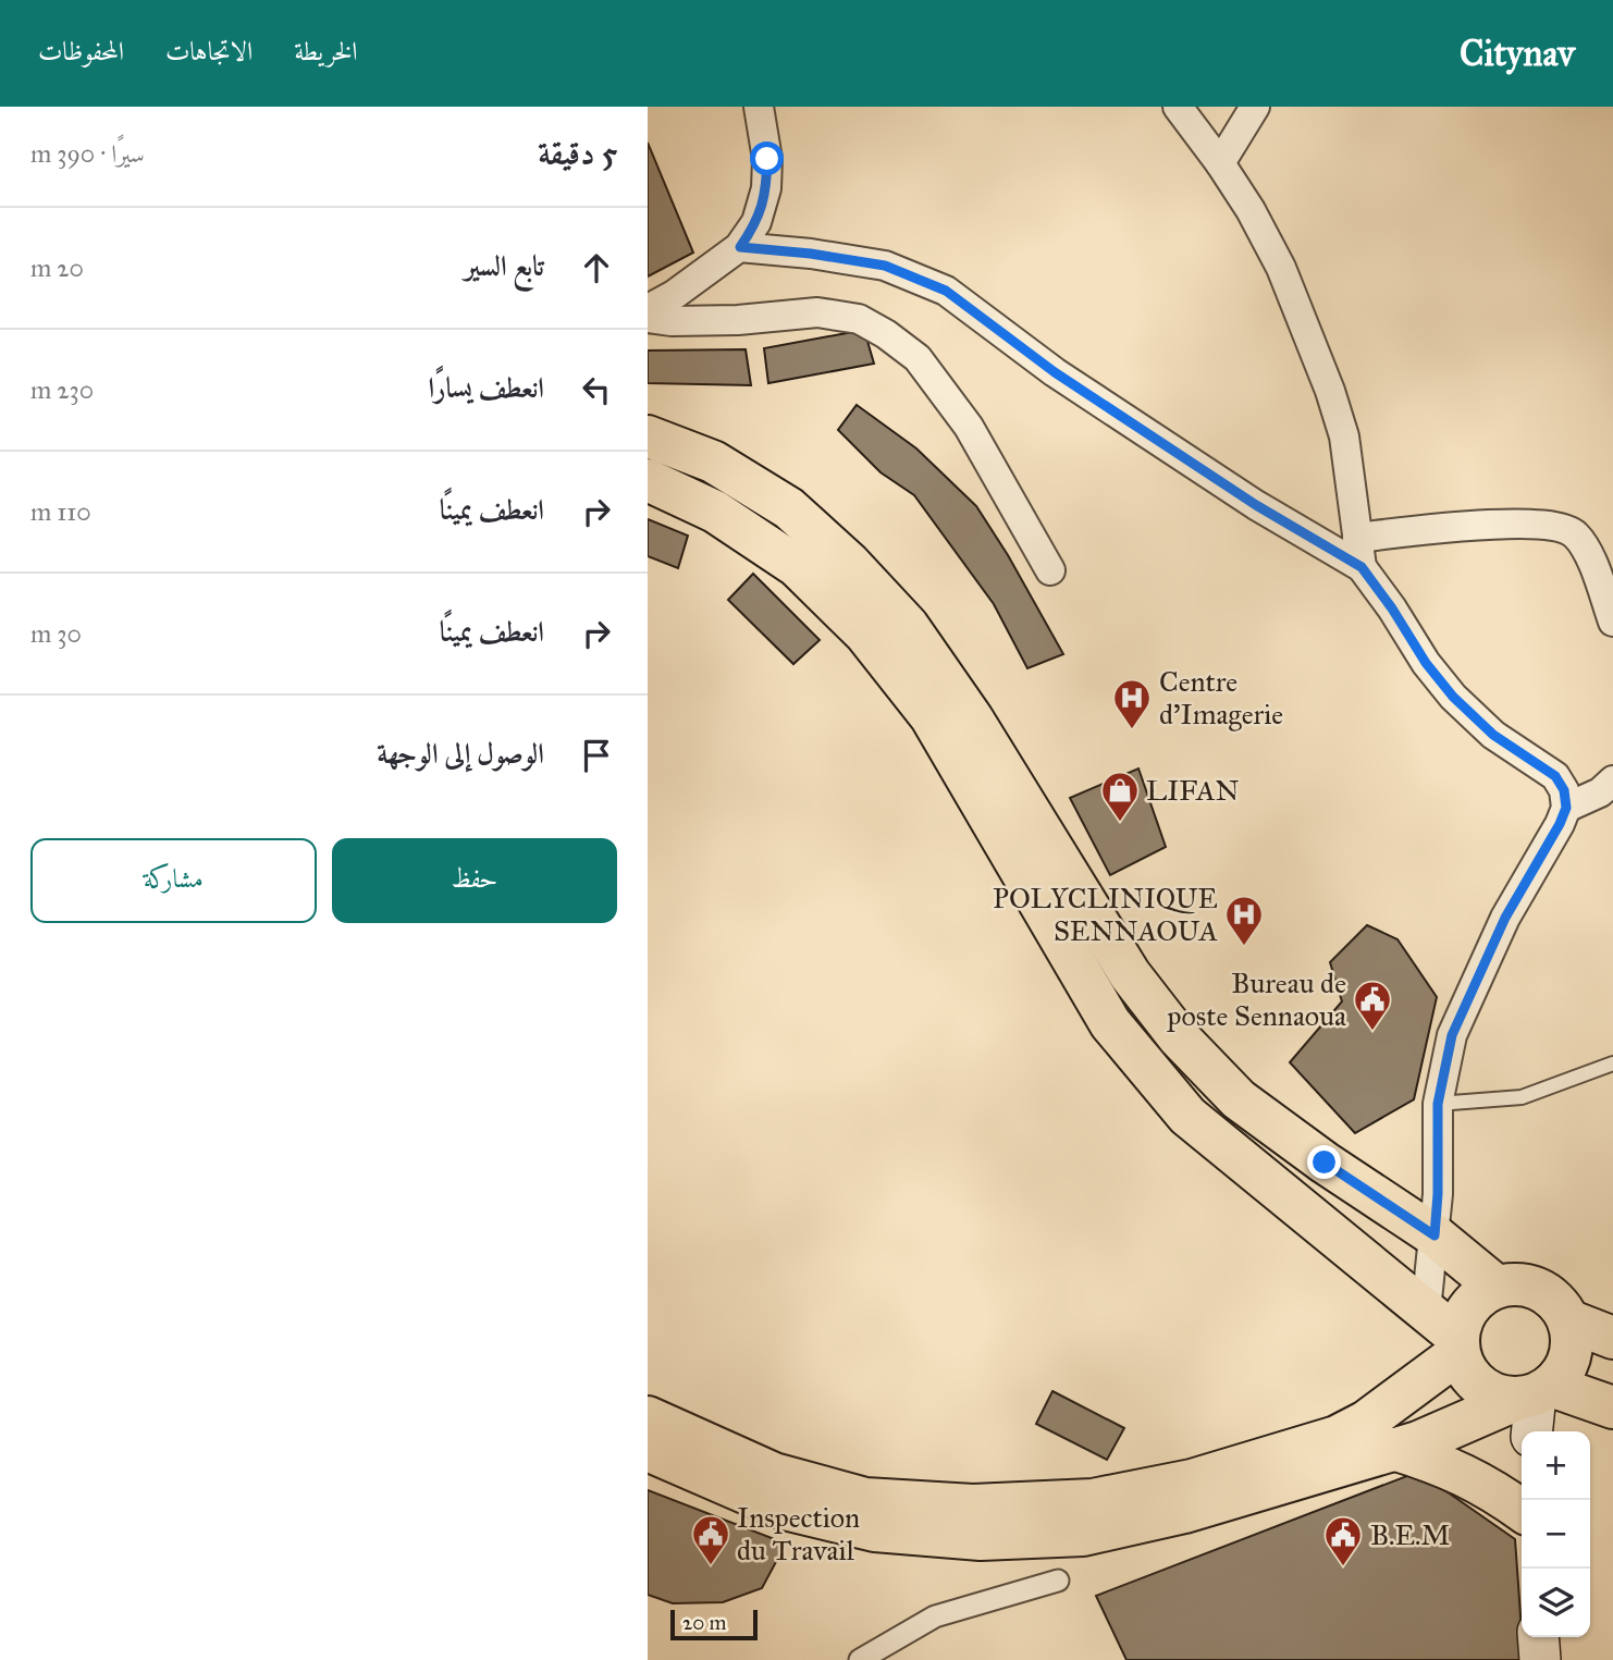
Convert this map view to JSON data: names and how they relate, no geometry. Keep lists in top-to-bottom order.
{
  "places": {
    "hospital": ["Centre d'Imagerie", "POLYCLINIQUE SENNAOUA"],
    "shop": ["LIFAN"],
    "public building": ["Bureau de poste Sennaoua", "Inspection du Travail", "B.E.M"]
  },
  "scale_bar": "20 m",
  "page": {
    "header": "Citynav",
    "nav": ["الخريطة", "الاتجاهات", "المحفوظات"],
    "heading": ["5 دقيقة", "سيرًا · 390 m"],
    "list": [
      ["تابع السير", "20 m"],
      ["انعطف يسارًا", "230 m"],
      ["انعطف يمينًا", "110 m"],
      ["انعطف يمينًا", "30 m"],
      "الوصول إلى الوجهة"
    ],
    "buttons": ["حفظ", "مشاركة"],
    "map_buttons": ["+", "−"],
    "scale": "20 m"
  }
}
